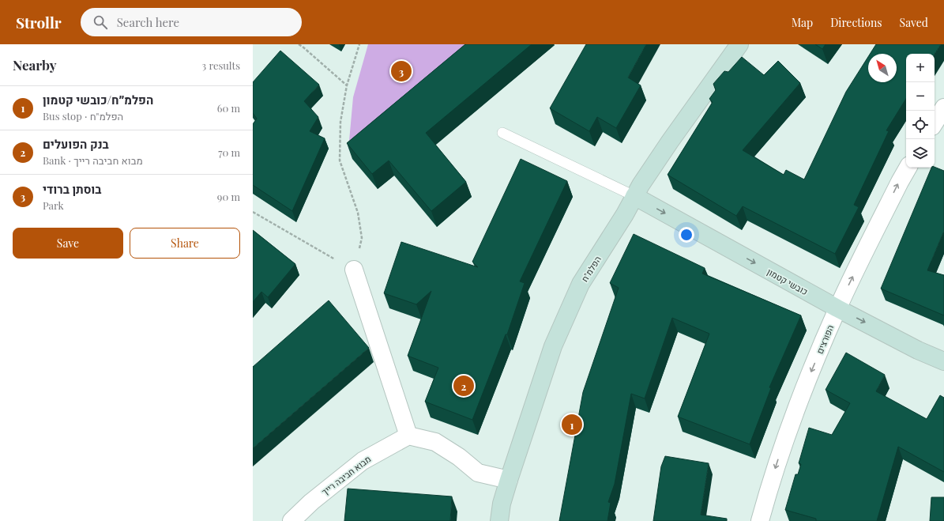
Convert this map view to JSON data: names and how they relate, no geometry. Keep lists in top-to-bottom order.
{
  "streets": {
    "street": [
      "הפלמ\"ח",
      "כובשי קטמון",
      "הפורצים",
      "מבוא חביבה רייך"
    ]
  },
  "crossings": [
    ["הפלמ\"ח", "כובשי קטמון"],
    ["כובשי קטמון", "הפורצים"]
  ],
  "one_way": ["כובשי קטמון"],
  "north": "top left",
  "page": {
    "header": "Strollr",
    "search": "Search here",
    "nav": ["Map", "Directions", "Saved"],
    "heading": ["Nearby", "3 results"],
    "map_buttons": ["+", "−"],
    "pins": ["3", "2", "1"],
    "list": [
      {
        "mark": "1",
        "name": "הפלמ״ח/כובשי קטמון",
        "note": "Bus stop · הפלמ\"ח",
        "value": "60 m"
      },
      {
        "mark": "2",
        "name": "בנק הפועלים",
        "note": "Bank · מבוא חביבה רייך",
        "value": "70 m"
      },
      {
        "mark": "3",
        "name": "בוסתן ברודי",
        "note": "Park",
        "value": "90 m"
      }
    ],
    "buttons": ["Save", "Share"]
  }
}
